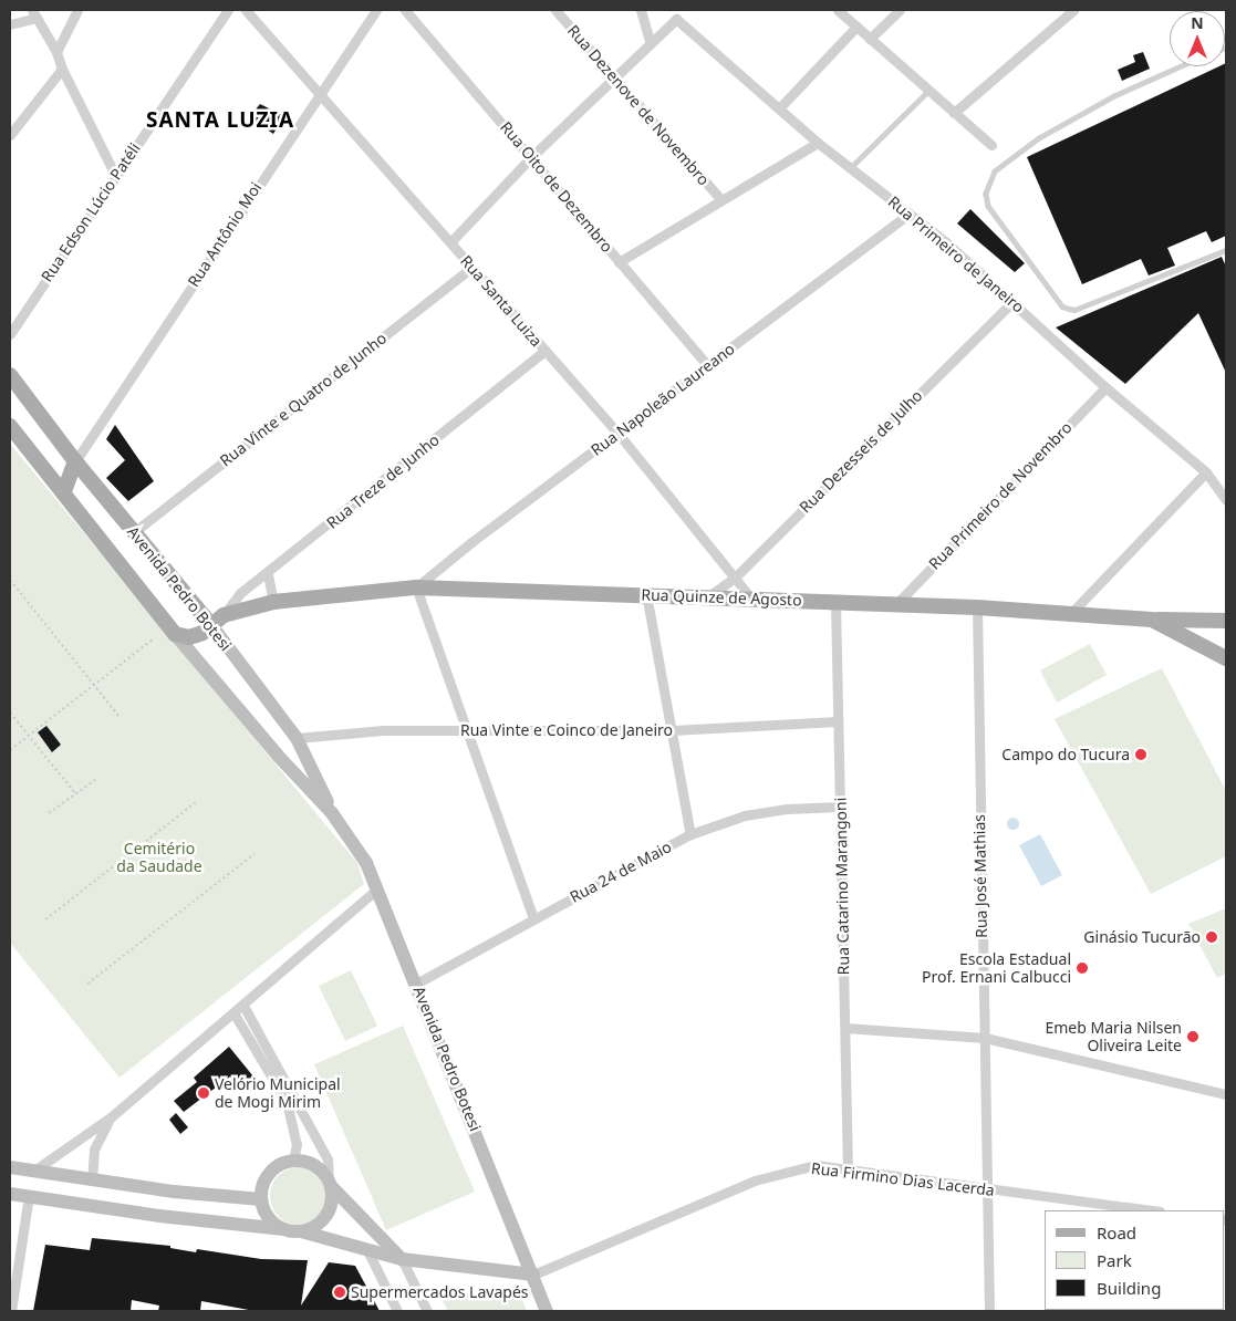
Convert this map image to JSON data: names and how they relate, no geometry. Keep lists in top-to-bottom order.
{
  "streets": {
    "main road": ["Avenida Pedro Botesi", "Rua Quinze de Agosto"],
    "street": [
      "Rua Dezenove de Novembro",
      "Rua Oito de Dezembro",
      "Rua Edson Lúcio Patéli",
      "Rua Antônio Moi",
      "Rua Primeiro de Janeiro",
      "Rua Santa Luiza",
      "Rua Vinte e Quatro de Junho",
      "Rua Napoleão Laureano",
      "Rua Dezesseis de Julho",
      "Rua Treze de Junho",
      "Rua Primeiro de Novembro",
      "Rua Vinte e Coinco de Janeiro",
      "Rua 24 de Maio",
      "Rua José Mathias",
      "Rua Catarino Marangoni",
      "Rua Firmino Dias Lacerda"
    ]
  },
  "crossings": [
    ["Rua Oito de Dezembro", "Rua Napoleão Laureano"],
    ["Rua Antônio Moi", "Rua Santa Luiza"],
    ["Rua Antônio Moi", "Avenida Pedro Botesi"],
    ["Rua Primeiro de Janeiro", "Rua Napoleão Laureano"],
    ["Rua Primeiro de Janeiro", "Rua Dezesseis de Julho"],
    ["Rua Primeiro de Janeiro", "Rua Primeiro de Novembro"],
    ["Rua Santa Luiza", "Rua Vinte e Quatro de Junho"],
    ["Rua Santa Luiza", "Rua Napoleão Laureano"],
    ["Rua Santa Luiza", "Rua Dezesseis de Julho"],
    ["Rua Santa Luiza", "Rua Treze de Junho"],
    ["Rua Santa Luiza", "Rua Quinze de Agosto"],
    ["Rua Vinte e Quatro de Junho", "Avenida Pedro Botesi"],
    ["Rua Napoleão Laureano", "Rua Quinze de Agosto"],
    ["Rua Dezesseis de Julho", "Rua Quinze de Agosto"],
    ["Rua Treze de Junho", "Avenida Pedro Botesi"],
    ["Rua Treze de Junho", "Rua Quinze de Agosto"],
    ["Rua Primeiro de Novembro", "Rua Quinze de Agosto"],
    ["Avenida Pedro Botesi", "Rua Quinze de Agosto"],
    ["Avenida Pedro Botesi", "Rua Vinte e Coinco de Janeiro"],
    ["Avenida Pedro Botesi", "Rua 24 de Maio"],
    ["Avenida Pedro Botesi", "Rua Firmino Dias Lacerda"],
    ["Rua Quinze de Agosto", "Rua José Mathias"],
    ["Rua Quinze de Agosto", "Rua Catarino Marangoni"],
    ["Rua Vinte e Coinco de Janeiro", "Rua Catarino Marangoni"],
    ["Rua 24 de Maio", "Rua Catarino Marangoni"],
    ["Rua José Mathias", "Rua Firmino Dias Lacerda"],
    ["Rua Catarino Marangoni", "Rua Firmino Dias Lacerda"]
  ],
  "districts": ["SANTA LUZIA"],
  "parks": ["Cemitério da Saudade"],
  "places": [
    "Campo do Tucura",
    "Ginásio Tucurão",
    "Escola Estadual Prof. Ernani Calbucci",
    "Emeb Maria Nilsen Oliveira Leite",
    "Velório Municipal de Mogi Mirim",
    "Supermercados Lavapés"
  ],
  "legend": ["Road", "Park", "Building"],
  "north": "top"
}
